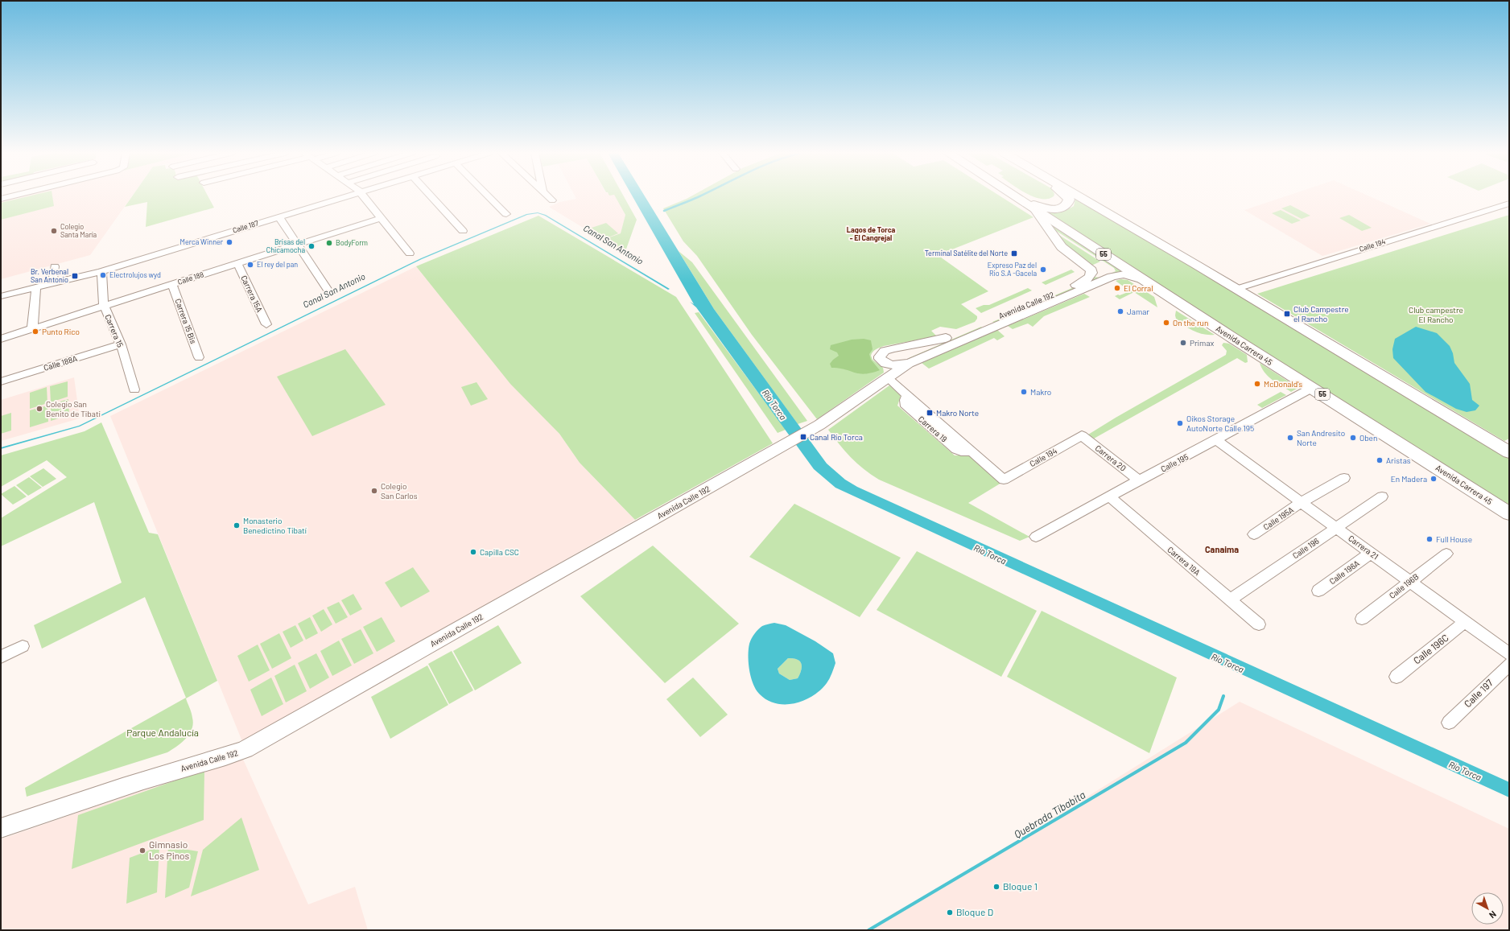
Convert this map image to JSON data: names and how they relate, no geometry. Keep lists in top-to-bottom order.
{
  "streets": {
    "highway": ["55", "Avenida Carrera 45"],
    "main road": ["Avenida Calle 192"],
    "street": [
      "Calle 187",
      "Calle 194",
      "Calle 188",
      "Carrera 15A",
      "Carrera 15 Bis",
      "Carrera 15",
      "Calle 188A",
      "Carrera 19",
      "Carrera 20",
      "Calle 195",
      "Calle 195A",
      "Carrera 21",
      "Calle 196",
      "Carrera 19A",
      "Calle 196A",
      "Calle 196B",
      "Calle 196C",
      "Calle 197"
    ]
  },
  "crossings": [
    ["Calle 187", "Carrera 15"],
    ["Calle 194", "Carrera 19"],
    ["Calle 194", "Carrera 20"],
    ["Calle 188", "Carrera 15A"],
    ["Calle 188", "Carrera 15 Bis"],
    ["Calle 188", "Carrera 15"],
    ["Avenida Calle 192", "Avenida Carrera 45"],
    ["Avenida Calle 192", "Carrera 19"],
    ["Carrera 15", "Calle 188A"],
    ["Avenida Carrera 45", "Calle 195"],
    ["Carrera 20", "Calle 195"],
    ["Calle 195", "Carrera 21"],
    ["Calle 195", "Carrera 19A"],
    ["Calle 195A", "Carrera 21"],
    ["Carrera 21", "Calle 196"],
    ["Carrera 21", "Calle 196A"],
    ["Carrera 21", "Calle 196B"],
    ["Carrera 21", "Calle 196C"],
    ["Calle 196", "Carrera 19A"]
  ],
  "districts": ["Lagos de Torca - El Cangrejal", "Canaima"],
  "water": ["Canal San Antonio", "Río Torca", "Quebrada Tibabita"],
  "parks": ["Club campestre El Rancho", "Parque Andalucía"],
  "places": {
    "other": [
      "Colegio Santa María",
      "Merca Winner",
      "BodyForm",
      "Brisas del Chicamocha",
      "El rey del pan",
      "Expreso Paz del Rio S.A -Gacela",
      "Electrolujos wyd",
      "El Corral",
      "Jamar",
      "On the run",
      "Punto Rico",
      "Primax",
      "McDonald's",
      "Makro",
      "Colegio San Benito de Tibati",
      "Oikos Storage AutoNorte Calle 195",
      "San Andresito Norte",
      "Oben",
      "Aristas",
      "En Madera",
      "Colegio San Carlos",
      "Monasterio Benedictino Tibatí",
      "Full House",
      "Capilla CSC",
      "Gimnasio Los Pinos",
      "Bloque 1",
      "Bloque D"
    ],
    "transit": [
      "Terminal Satélite del Norte",
      "Br. Verbenal San Antonio",
      "Club Campestre el Rancho",
      "Makro Norte",
      "Canal Río Torca"
    ]
  },
  "north": "bottom right"
}
